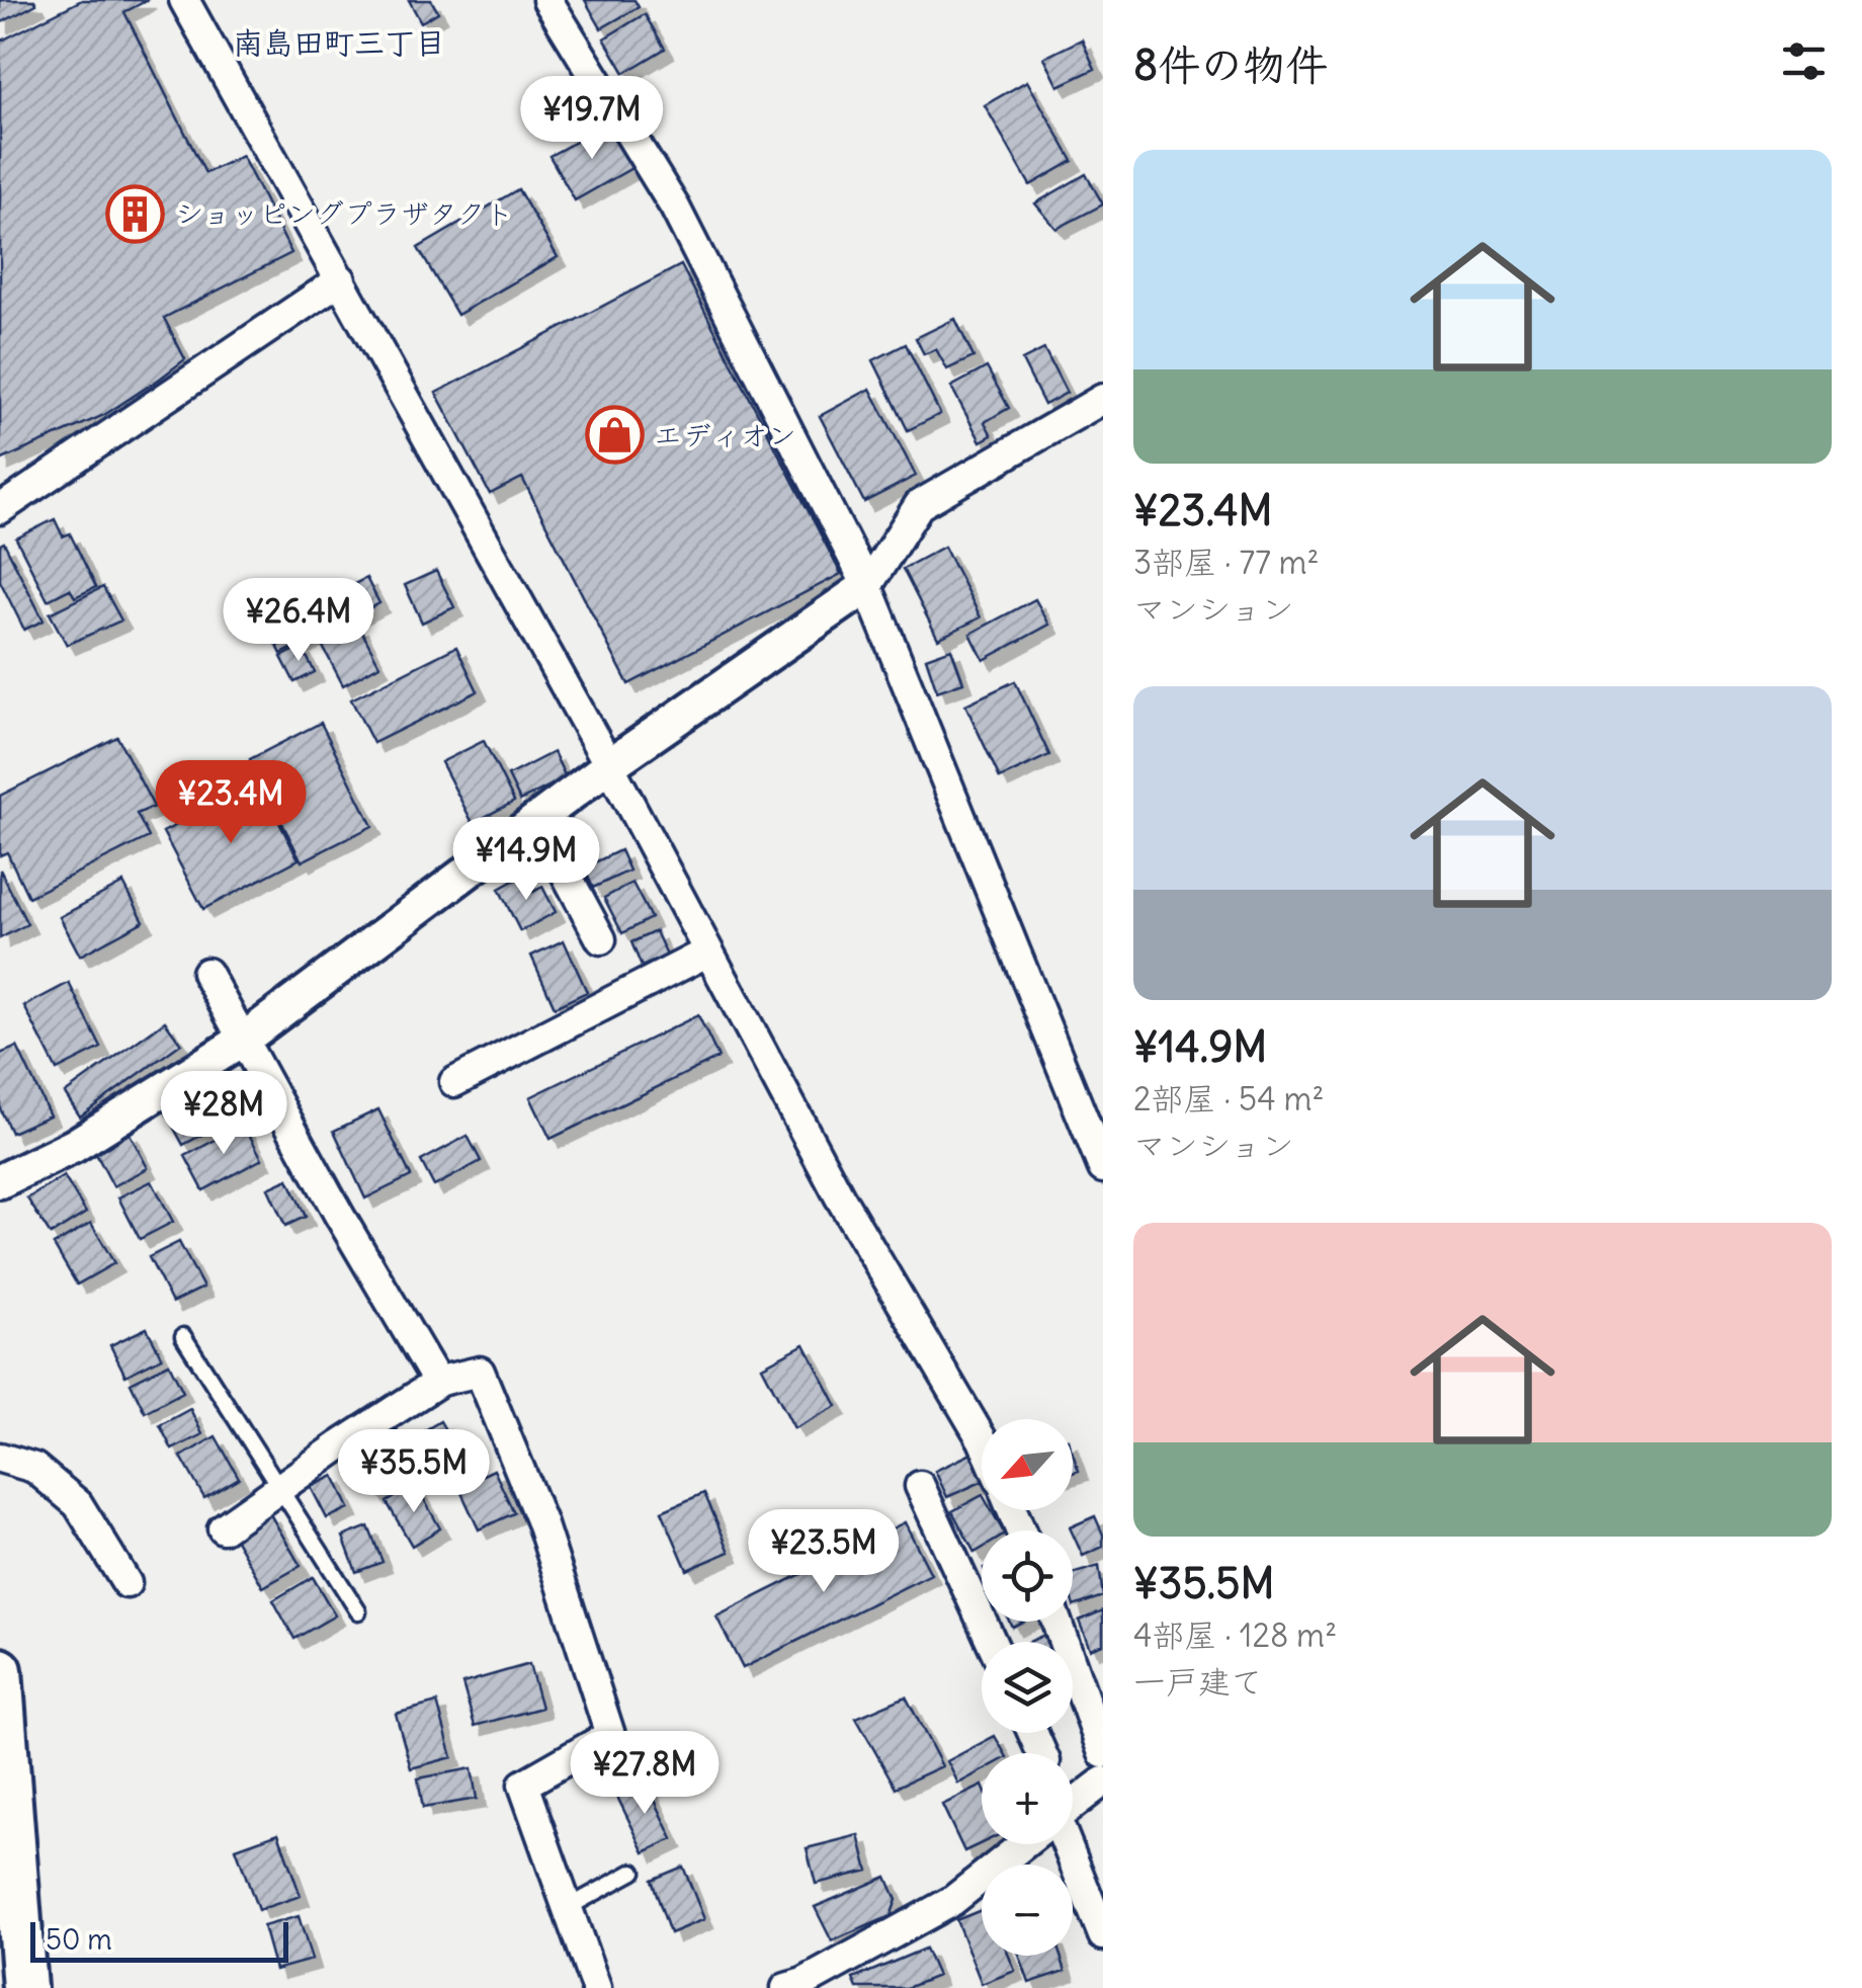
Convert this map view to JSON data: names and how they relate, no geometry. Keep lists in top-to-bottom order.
{
  "districts": ["南島田町三丁目"],
  "places": {
    "building": ["ショッピングプラザタクト"],
    "shop": ["エディオン"]
  },
  "scale_bar": "50 m",
  "north": "bottom left",
  "page": {
    "heading": "8件の物件",
    "price": [
      "¥19.7M",
      "¥26.4M",
      "¥23.4M",
      "¥14.9M",
      "¥28M",
      "¥35.5M",
      "¥23.5M",
      "¥27.8M"
    ],
    "list": [
      {
        "name": "¥23.4M",
        "note": "3部屋 · 77 m² · マンション"
      },
      {
        "name": "¥14.9M",
        "note": "2部屋 · 54 m² · マンション"
      },
      {
        "name": "¥35.5M",
        "note": "4部屋 · 128 m² · 一戸建て"
      }
    ],
    "map_buttons": ["+", "−"],
    "scale": "50 m"
  }
}
